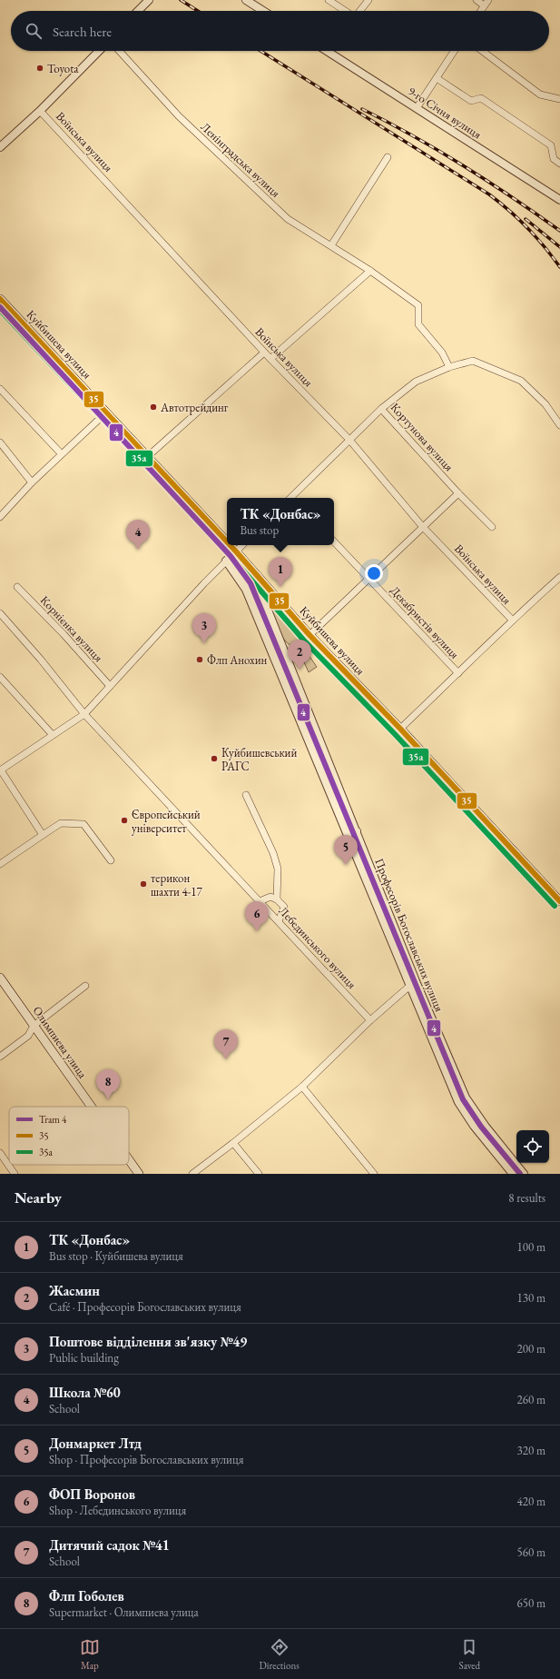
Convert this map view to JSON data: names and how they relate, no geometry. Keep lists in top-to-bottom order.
{
  "streets": {
    "main road": ["Куйбишева вулиця", "Олимпиева улица"],
    "street": [
      "9-го Січня вулиця",
      "Воїнська вулиця",
      "Ленінградська вулиця",
      "Кортунова вулиця",
      "Декабристів вулиця",
      "Корнієнка вулиця",
      "Професорів Богославських вулиця",
      "Лебединського вулиця"
    ]
  },
  "crossings": [
    ["Ленінградська вулиця", "Кортунова вулиця"],
    ["Куйбишева вулиця", "Професорів Богославських вулиця"]
  ],
  "places": [
    "Toyota",
    "Автотрейдинг",
    "Флп Анохин",
    "Куйбишевський РАГС",
    "Європейський університет",
    "терикон шахти 4-17"
  ],
  "lines": ["transit line 35", "tram line 4", "transit line 35а"],
  "legend": ["Tram 4", "35", "35а"],
  "page": {
    "search": "Search here",
    "popup": ["ТК «Донбас»", "Bus stop"],
    "pins": [
      "4",
      "1",
      "3",
      "2",
      "5",
      "6",
      "7",
      "8"
    ],
    "heading": ["Nearby", "8 results"],
    "list": [
      {
        "mark": "1",
        "name": "ТК «Донбас»",
        "note": "Bus stop · Куйбишева вулиця",
        "value": "100 m"
      },
      {
        "mark": "2",
        "name": "Жасмин",
        "note": "Café · Професорів Богославських вулиця",
        "value": "130 m"
      },
      {
        "mark": "3",
        "name": "Поштове відділення зв'язку №49",
        "note": "Public building",
        "value": "200 m"
      },
      {
        "mark": "4",
        "name": "Школа №60",
        "note": "School",
        "value": "260 m"
      },
      {
        "mark": "5",
        "name": "Донмаркет Лтд",
        "note": "Shop · Професорів Богославських вулиця",
        "value": "320 m"
      },
      {
        "mark": "6",
        "name": "ФОП Воронов",
        "note": "Shop · Лебединського вулиця",
        "value": "420 m"
      },
      {
        "mark": "7",
        "name": "Дитячий садок №41",
        "note": "School",
        "value": "560 m"
      },
      {
        "mark": "8",
        "name": "Флп Гоболев",
        "note": "Supermarket · Олимпиева улица",
        "value": "650 m"
      }
    ],
    "nav": ["Map", "Directions", "Saved"]
  }
}
